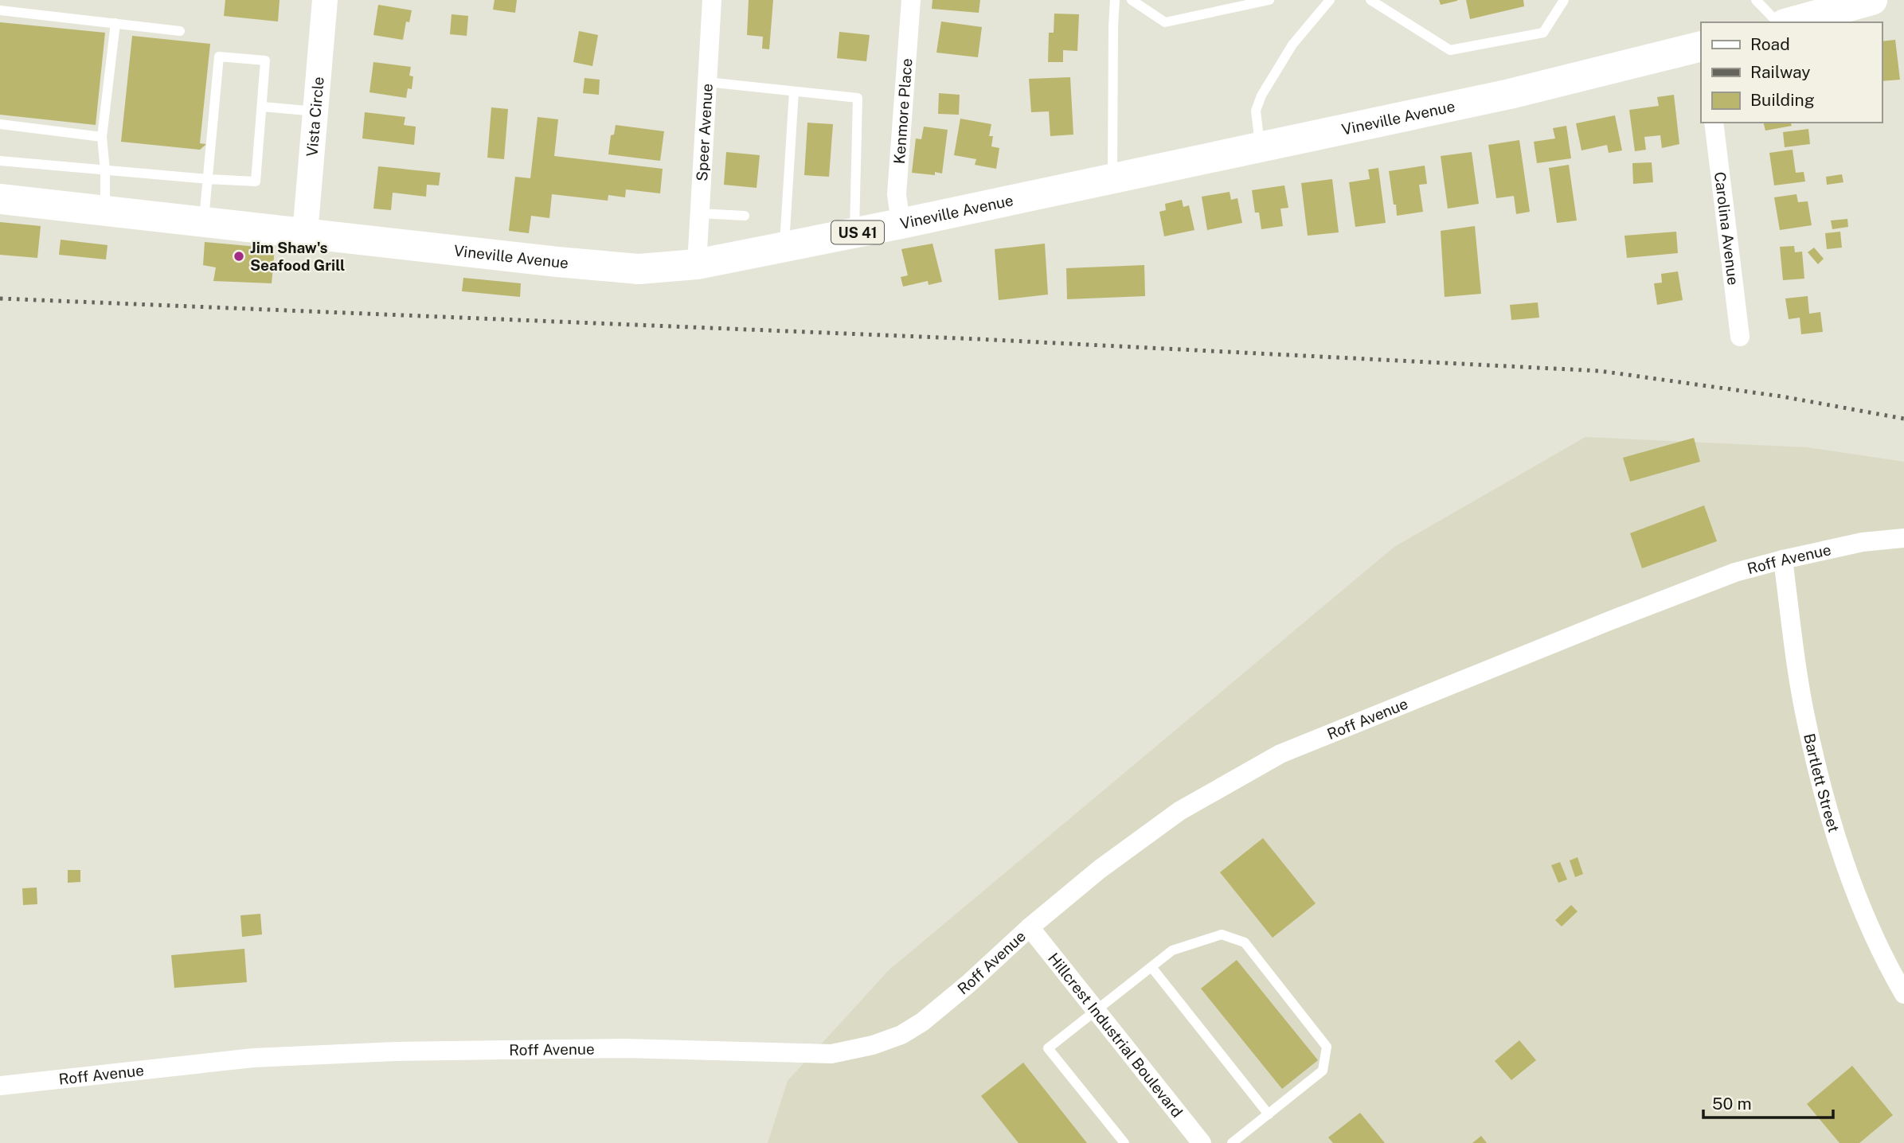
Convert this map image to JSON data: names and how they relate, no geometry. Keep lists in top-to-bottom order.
{
  "streets": {
    "main road": ["Vineville Avenue", "US 41"],
    "street": [
      "Kenmore Place",
      "Vista Circle",
      "Speer Avenue",
      "Carolina Avenue",
      "Roff Avenue",
      "Bartlett Street",
      "Hillcrest Industrial Boulevard"
    ]
  },
  "crossings": [
    ["Kenmore Place", "Vineville Avenue"],
    ["Vista Circle", "Vineville Avenue"],
    ["Vineville Avenue", "Speer Avenue"],
    ["Roff Avenue", "Bartlett Street"],
    ["Roff Avenue", "Hillcrest Industrial Boulevard"]
  ],
  "places": ["Jim Shaw's Seafood Grill"],
  "legend": ["Road", "Railway", "Building"],
  "scale_bar": "50 m"
}
